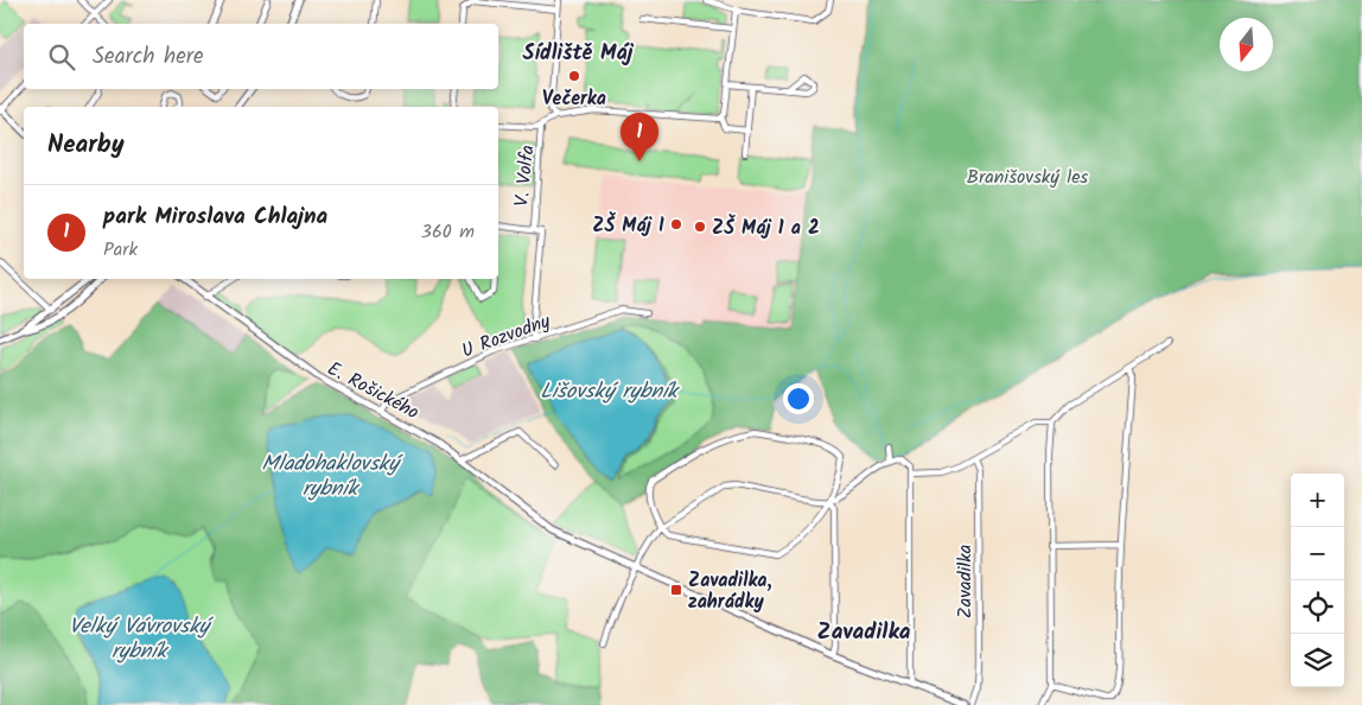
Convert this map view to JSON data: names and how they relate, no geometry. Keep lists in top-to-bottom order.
{
  "streets": {
    "street": [
      "V. Volfa",
      "U Rozvodny",
      "E. Rošického",
      "Zavadilka"
    ]
  },
  "crossings": [
    ["V. Volfa", "U Rozvodny"],
    ["U Rozvodny", "E. Rošického"]
  ],
  "districts": ["Sídliště Máj", "Zavadilka"],
  "water": ["Lišovský rybník", "Mladohaklovský rybník", "Velký Vávrovský rybník"],
  "parks": ["Branišovský les"],
  "places": {
    "other": ["Večerka", "ZŠ Máj I", "ZŠ Máj 1 a 2"],
    "transit": ["Zavadilka, zahrádky"]
  },
  "north": "bottom",
  "page": {
    "search": "Search here",
    "heading": "Nearby",
    "pins": "1",
    "list": [
      {
        "mark": "1",
        "name": "park Miroslava Chlajna",
        "note": "Park",
        "value": "360 m"
      }
    ],
    "map_buttons": ["+", "−"]
  }
}
